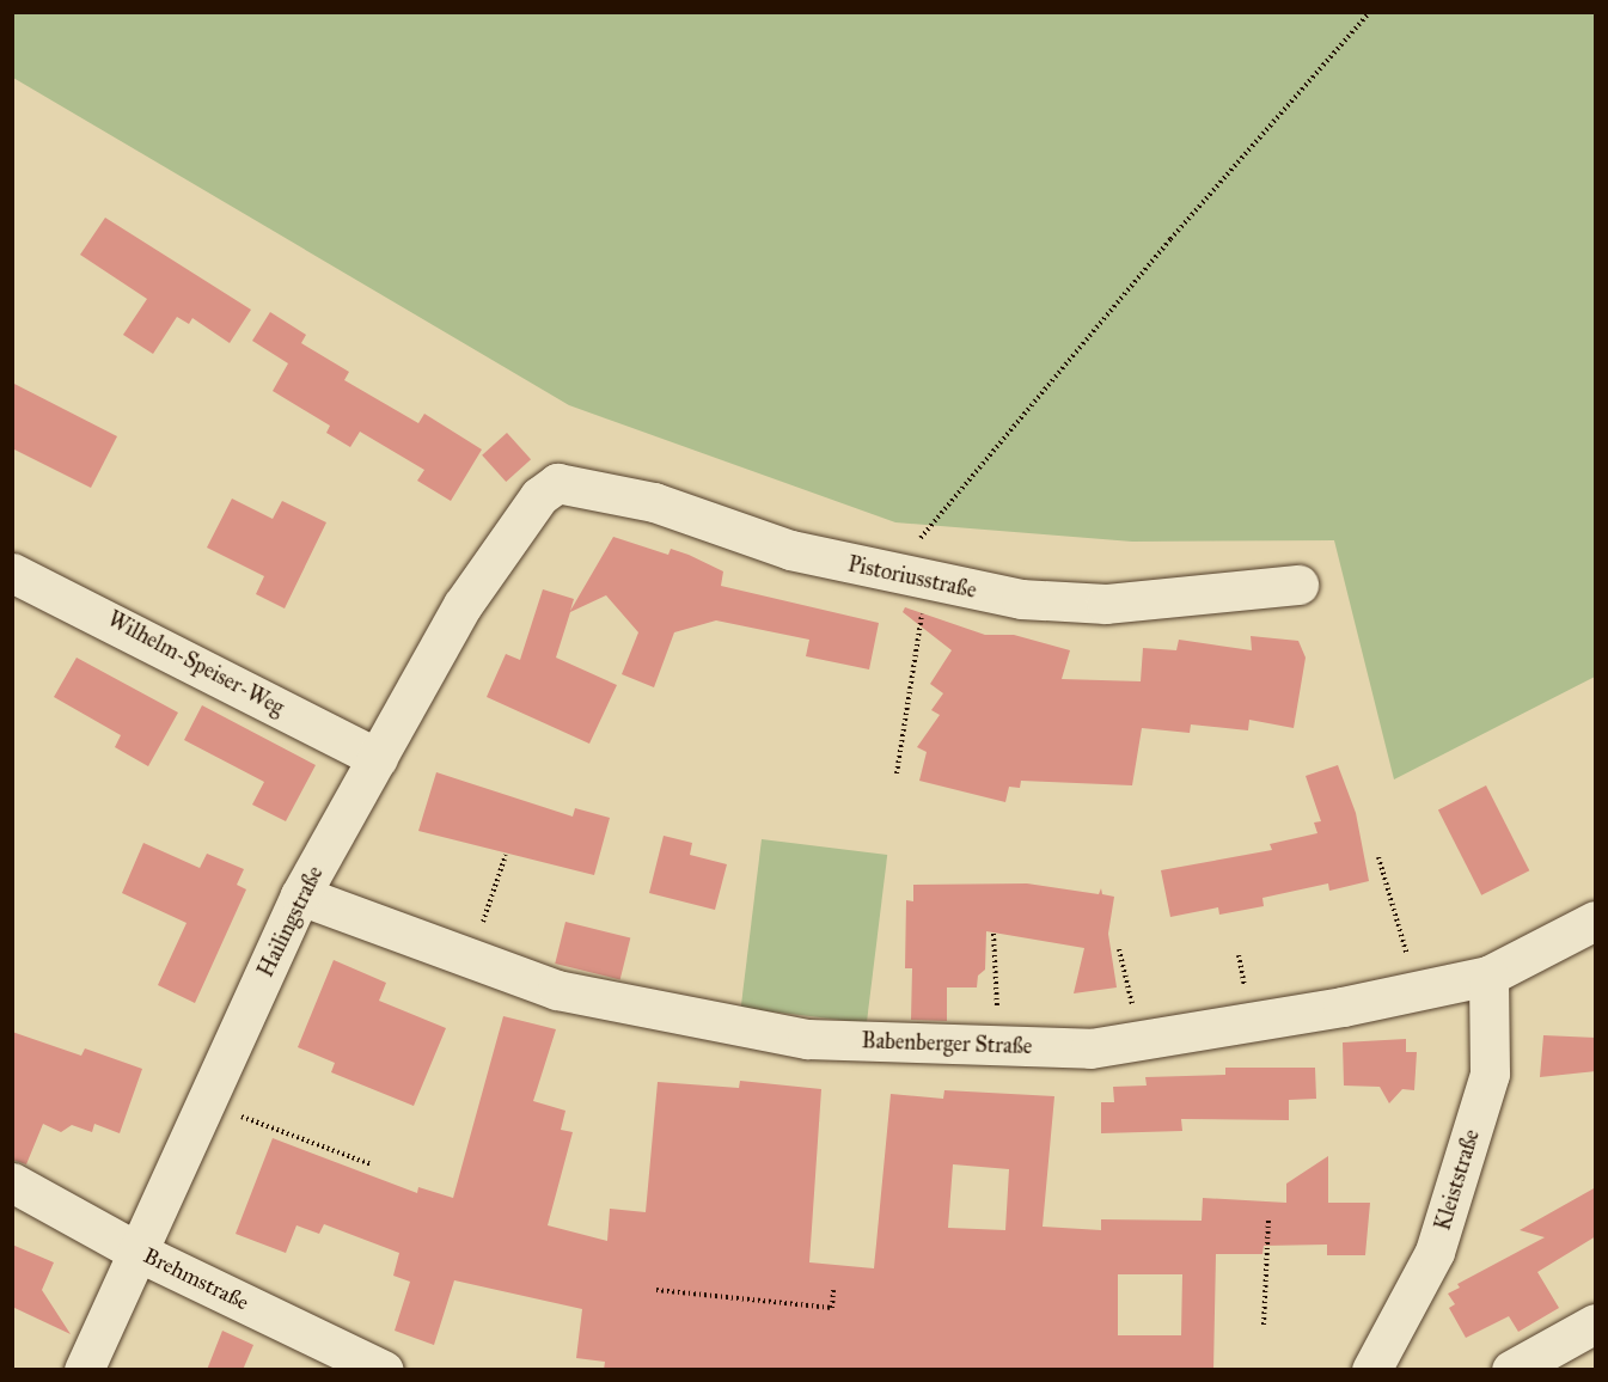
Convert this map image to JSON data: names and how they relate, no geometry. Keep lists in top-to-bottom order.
{
  "streets": {
    "street": [
      "Pistoriusstraße",
      "Wilhelm-Speiser-Weg",
      "Hailingstraße",
      "Babenberger Straße",
      "Kleiststraße",
      "Brehmstraße"
    ]
  },
  "crossings": [
    ["Pistoriusstraße", "Hailingstraße"],
    ["Wilhelm-Speiser-Weg", "Hailingstraße"],
    ["Hailingstraße", "Babenberger Straße"],
    ["Hailingstraße", "Brehmstraße"],
    ["Babenberger Straße", "Kleiststraße"]
  ]
}
